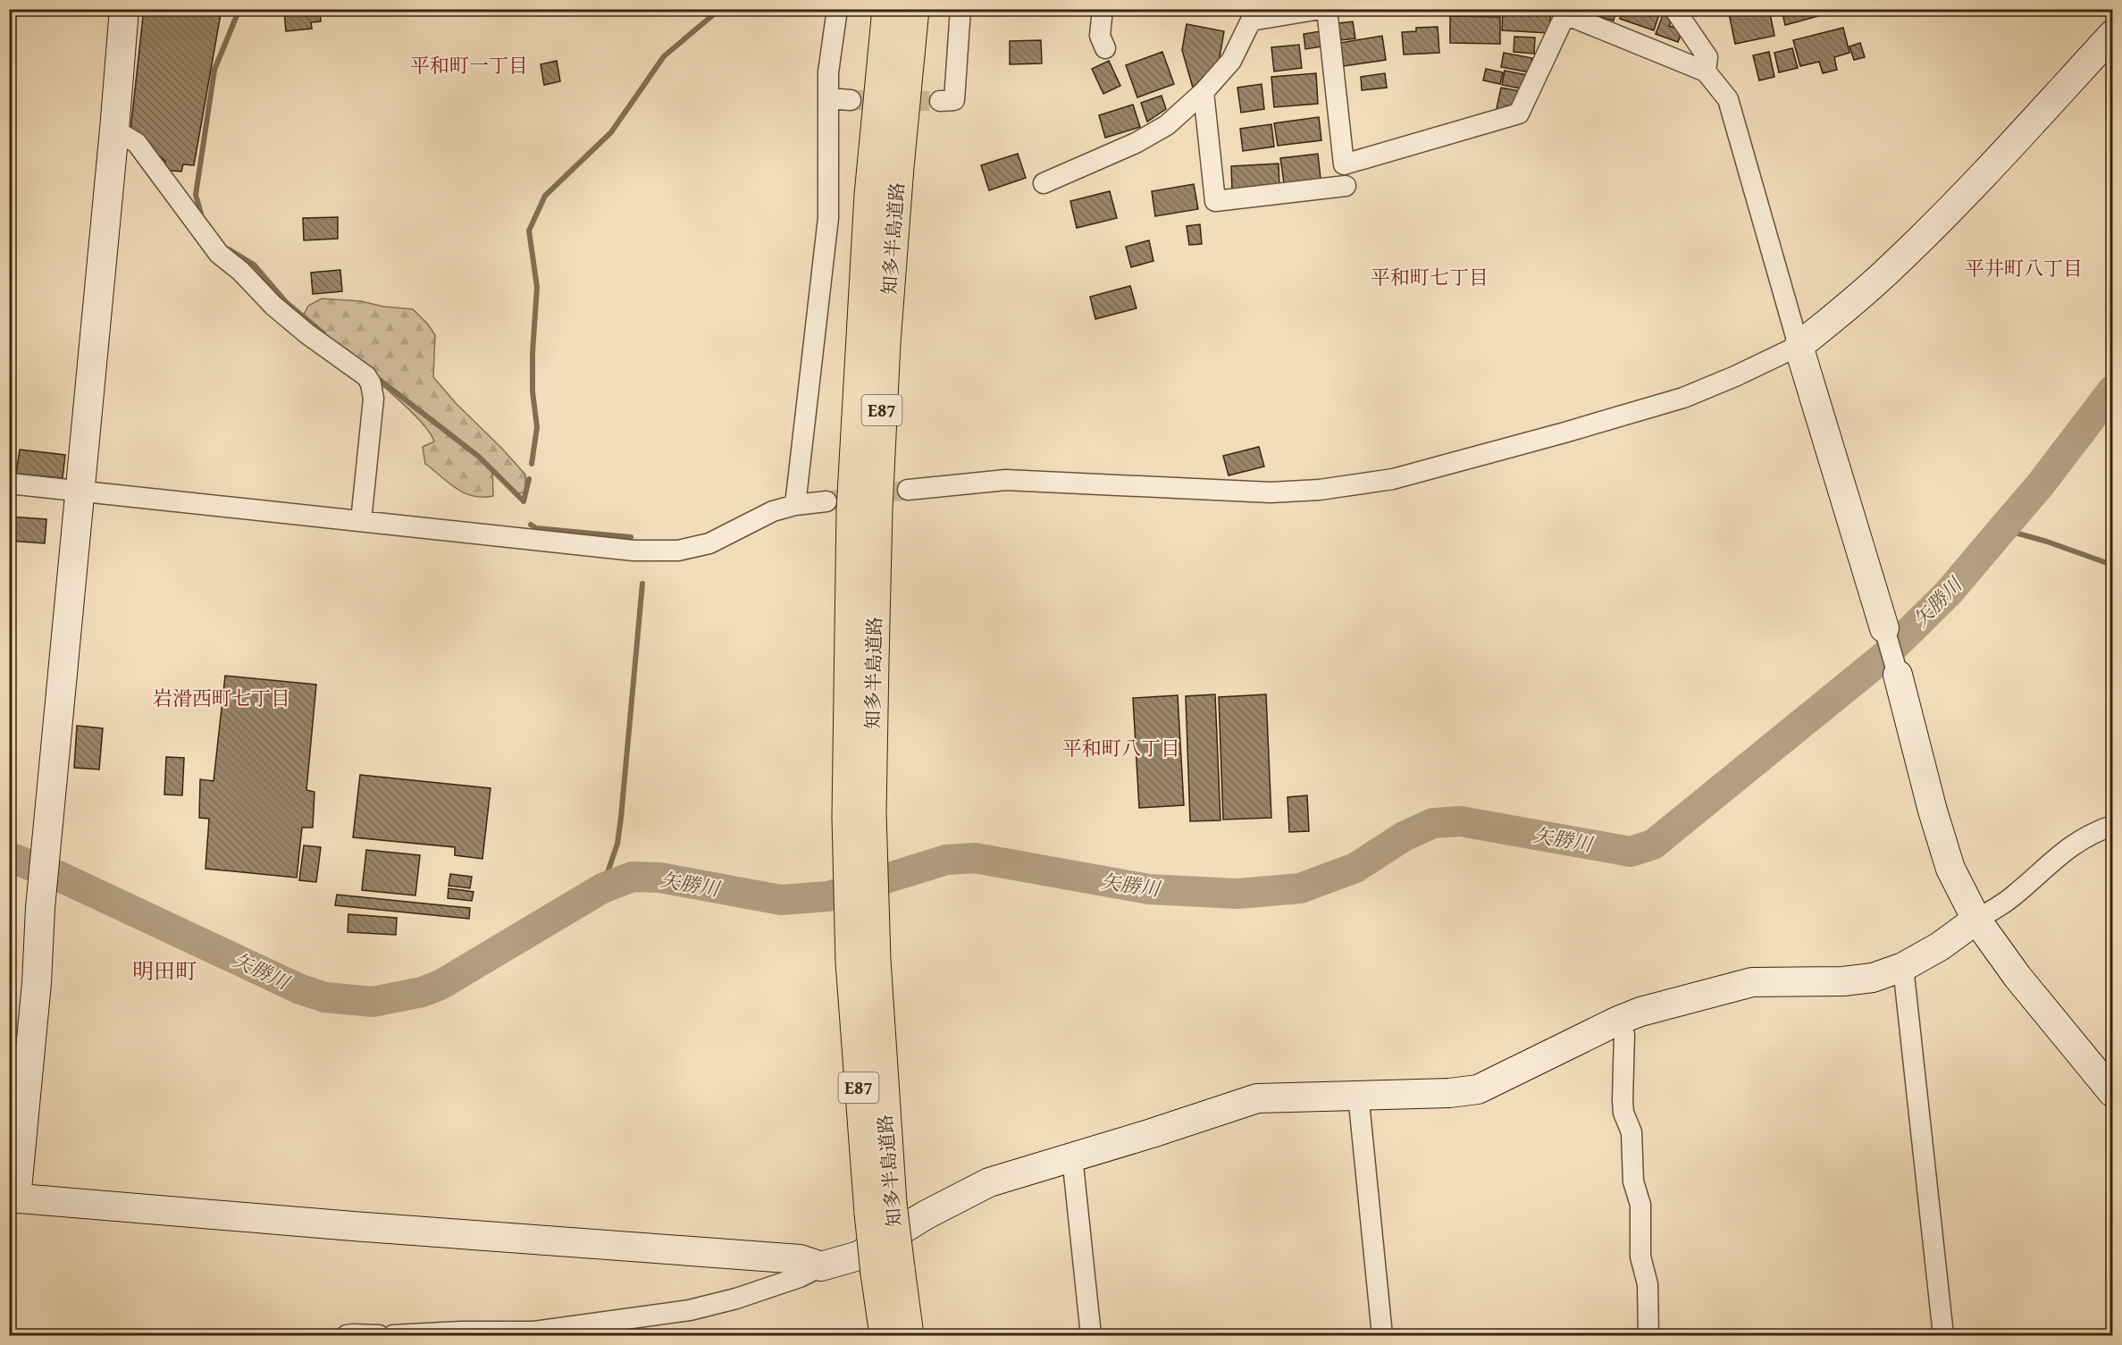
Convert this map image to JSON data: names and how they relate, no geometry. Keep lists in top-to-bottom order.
{
  "streets": {
    "highway": ["知多半島道路", "E87"]
  },
  "districts": [
    "平和町一丁目",
    "平井町八丁目",
    "平和町七丁目",
    "岩滑西町七丁目",
    "平和町八丁目",
    "明田町"
  ],
  "water": ["矢勝川"]
}
